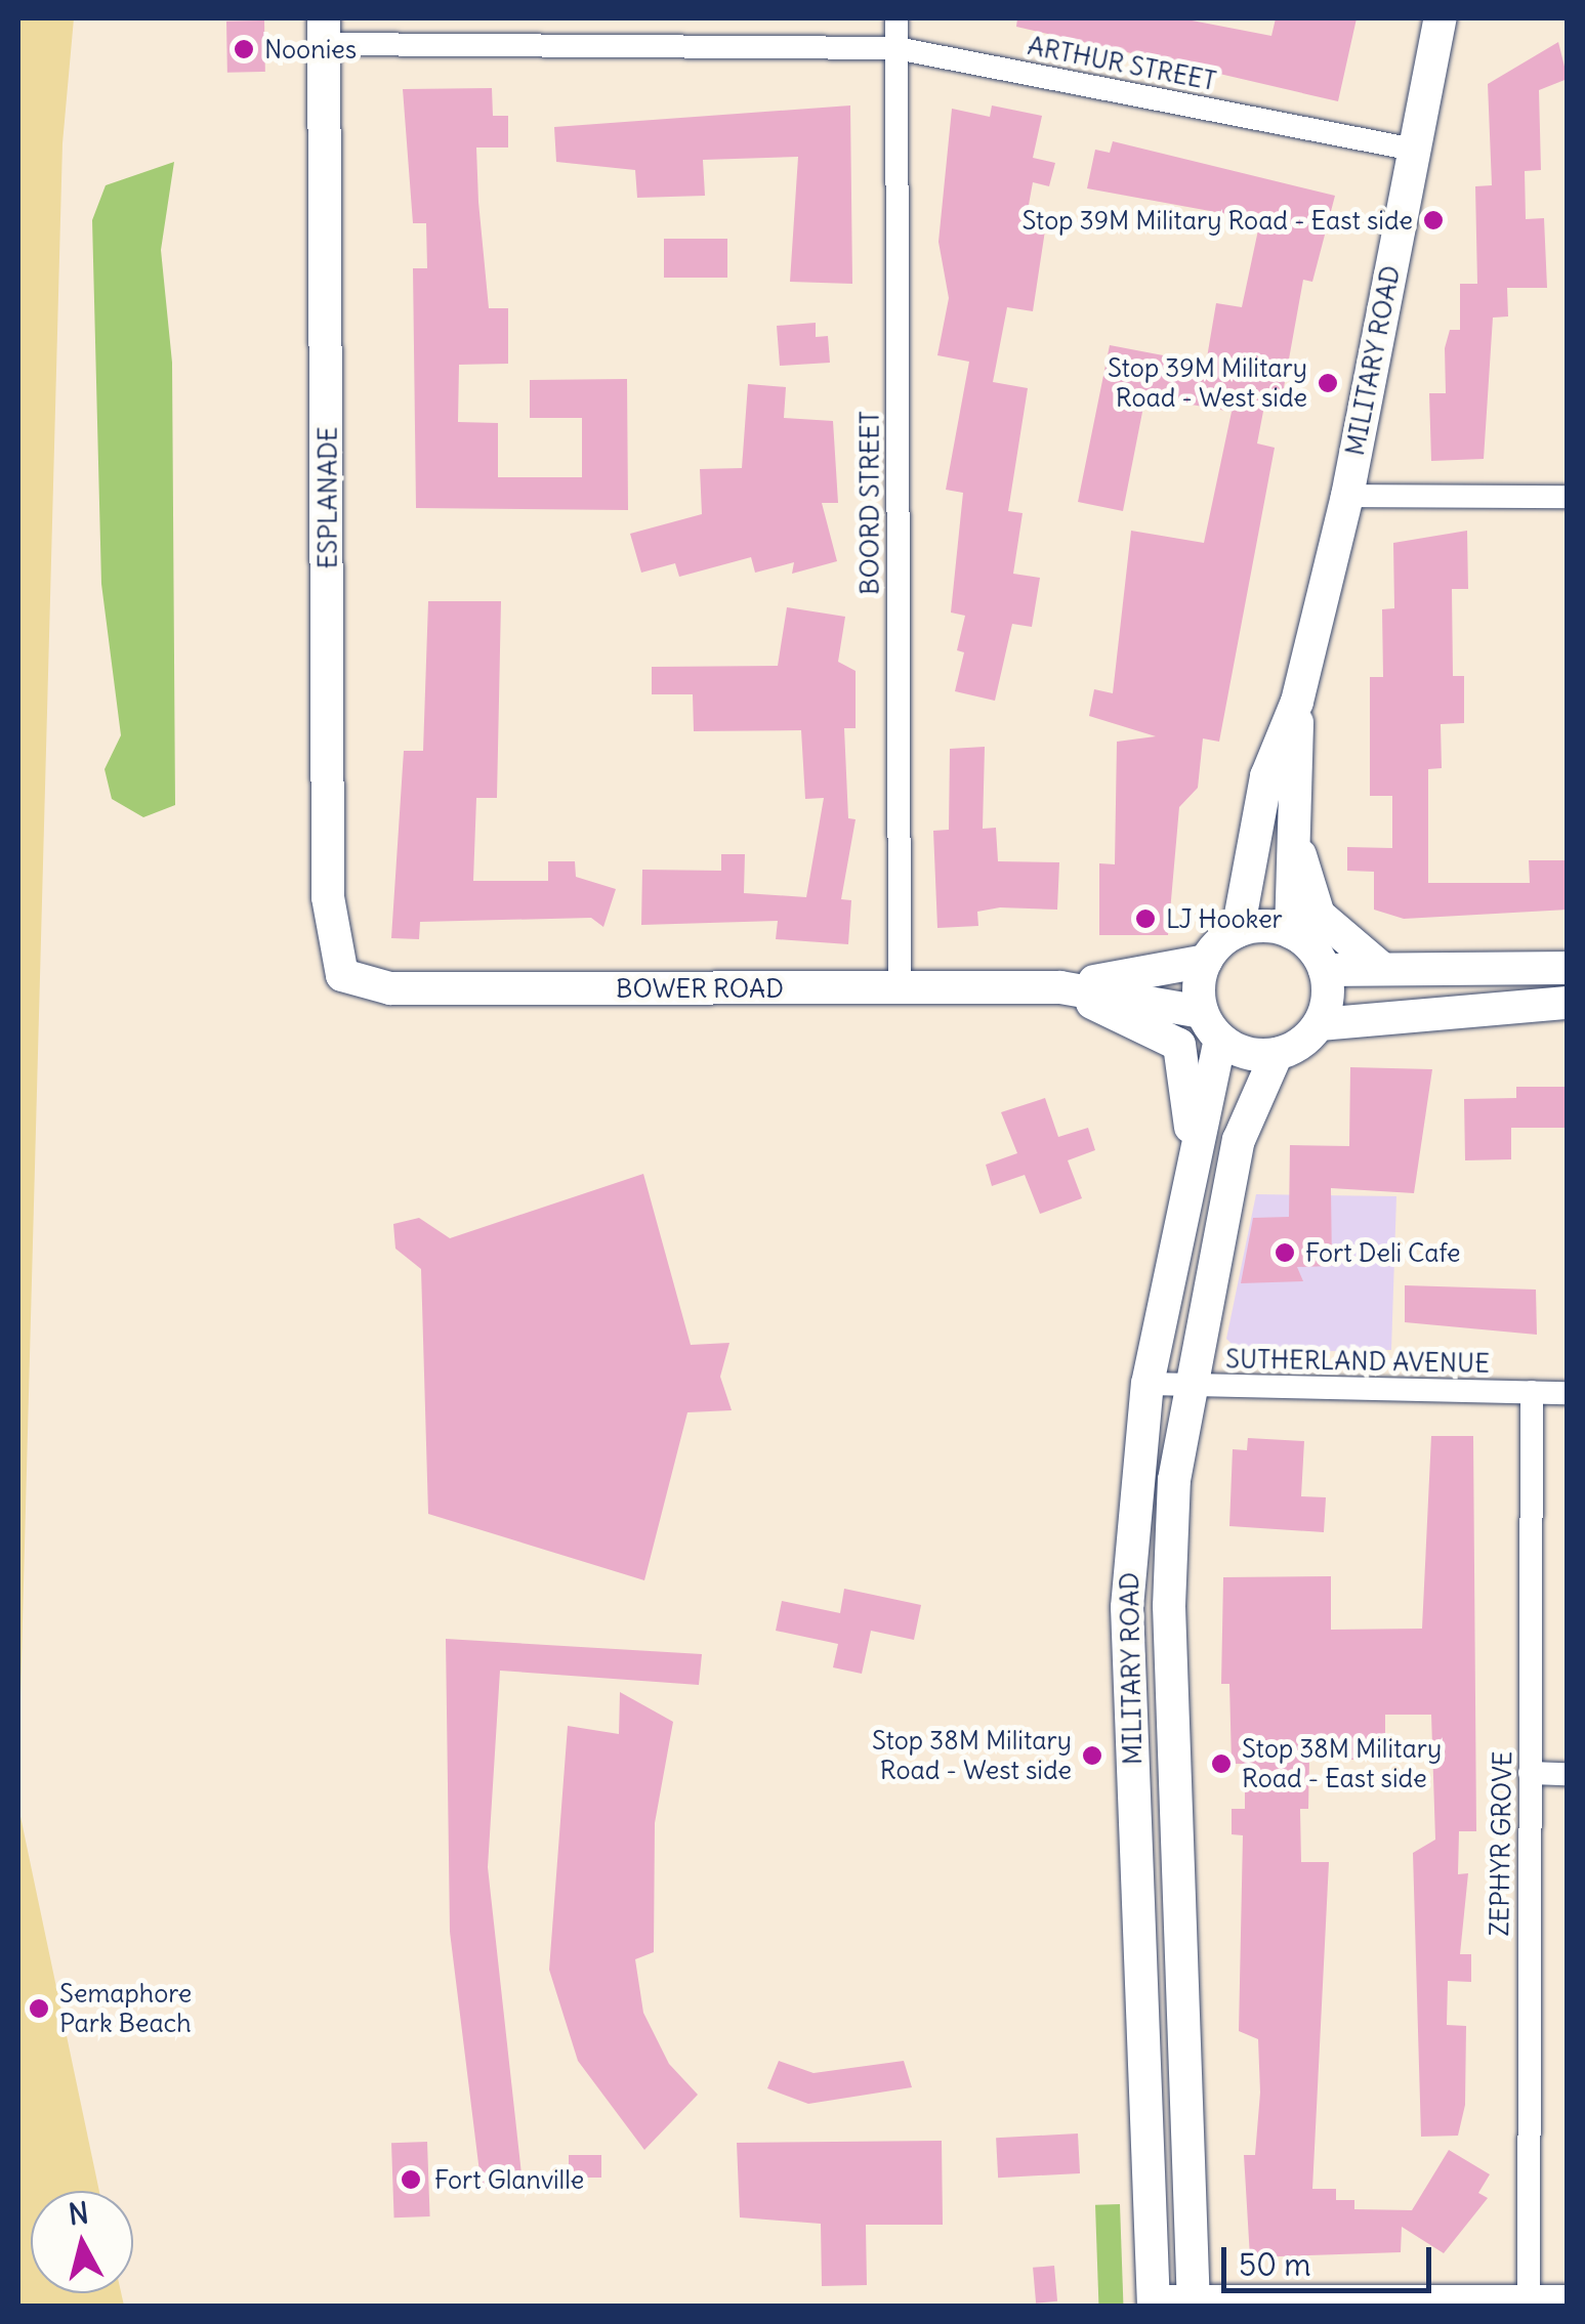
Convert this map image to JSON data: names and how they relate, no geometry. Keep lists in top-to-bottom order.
{
  "streets": {
    "main road": ["MILITARY ROAD", "ESPLANADE", "BOWER ROAD"],
    "street": [
      "ARTHUR STREET",
      "BOORD STREET",
      "SUTHERLAND AVENUE",
      "ZEPHYR GROVE"
    ]
  },
  "crossings": [
    ["ARTHUR STREET", "MILITARY ROAD"],
    ["ARTHUR STREET", "ESPLANADE"],
    ["ARTHUR STREET", "BOORD STREET"],
    ["MILITARY ROAD", "BOWER ROAD"],
    ["MILITARY ROAD", "SUTHERLAND AVENUE"],
    ["ESPLANADE", "BOWER ROAD"],
    ["BOORD STREET", "BOWER ROAD"],
    ["SUTHERLAND AVENUE", "ZEPHYR GROVE"]
  ],
  "places": [
    "Noonies",
    "Stop 39M Military Road - East side",
    "Stop 39M Military Road - West side",
    "LJ Hooker",
    "Fort Deli Cafe",
    "Stop 38M Military Road - West side",
    "Stop 38M Military Road - East side",
    "Semaphore Park Beach",
    "Fort Glanville"
  ],
  "scale_bar": "50 m",
  "north": "top"
}
